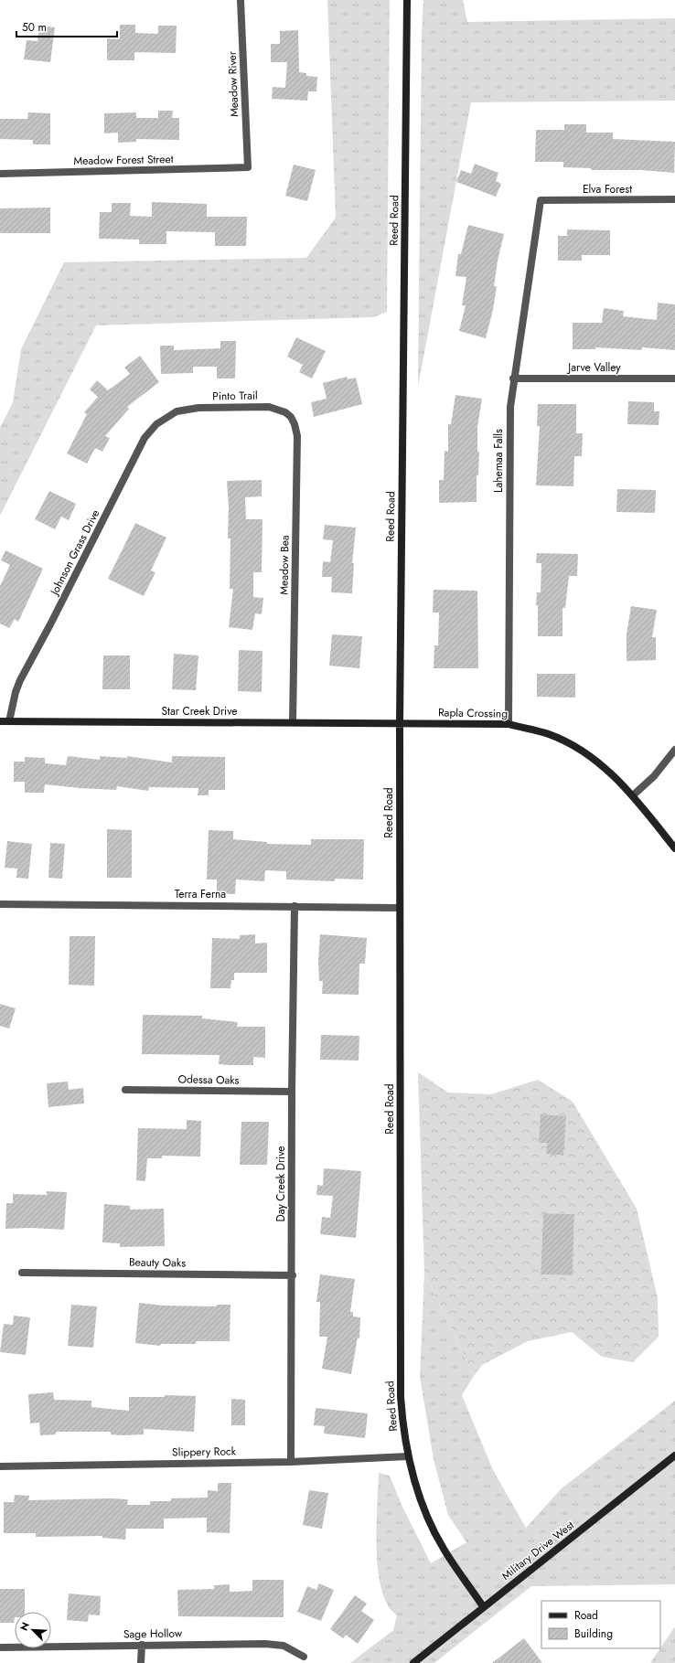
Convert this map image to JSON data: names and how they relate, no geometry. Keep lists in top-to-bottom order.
{
  "streets": {
    "street": [
      "Meadow River",
      "Meadow Forest Street",
      "Elva Forest",
      "Reed Road",
      "Jarve Valley",
      "Pinto Trail",
      "Lahemaa Falls",
      "Johnson Grass Drive",
      "Meadow Bea",
      "Star Creek Drive",
      "Rapla Crossing",
      "Terra Ferna",
      "Odessa Oaks",
      "Day Creek Drive",
      "Beauty Oaks",
      "Slippery Rock",
      "Military Drive West",
      "Sage Hollow"
    ]
  },
  "crossings": [
    ["Meadow River", "Meadow Forest Street"],
    ["Elva Forest", "Lahemaa Falls"],
    ["Reed Road", "Star Creek Drive"],
    ["Reed Road", "Rapla Crossing"],
    ["Reed Road", "Terra Ferna"],
    ["Reed Road", "Slippery Rock"],
    ["Reed Road", "Military Drive West"],
    ["Jarve Valley", "Lahemaa Falls"],
    ["Pinto Trail", "Johnson Grass Drive"],
    ["Pinto Trail", "Meadow Bea"],
    ["Lahemaa Falls", "Rapla Crossing"],
    ["Johnson Grass Drive", "Star Creek Drive"],
    ["Meadow Bea", "Star Creek Drive"],
    ["Star Creek Drive", "Rapla Crossing"],
    ["Terra Ferna", "Day Creek Drive"],
    ["Odessa Oaks", "Day Creek Drive"],
    ["Day Creek Drive", "Beauty Oaks"],
    ["Day Creek Drive", "Slippery Rock"]
  ],
  "legend": ["Road", "Building"],
  "scale_bar": "50 m",
  "north": "top left"
}
